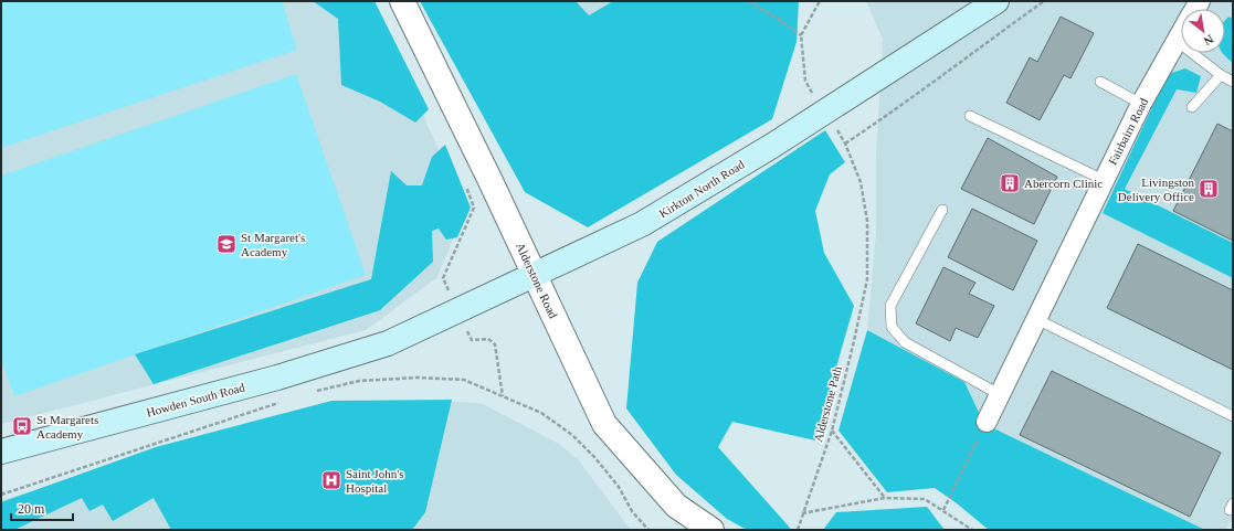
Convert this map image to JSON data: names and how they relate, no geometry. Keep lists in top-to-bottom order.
{
  "streets": {
    "main road": ["Kirkton North Road", "Howden South Road"],
    "street": ["Fairbairn Road", "Alderstone Road"],
    "path": ["Alderstone Path"]
  },
  "crossings": [
    ["Kirkton North Road", "Alderstone Road"],
    ["Kirkton North Road", "Howden South Road"]
  ],
  "places": {
    "building": ["Abercorn Clinic", "Livingston Delivery Office"],
    "school or university": ["St Margaret's Academy"],
    "bus stop": ["St Margarets Academy"],
    "hospital": ["Saint John's Hospital"]
  },
  "scale_bar": "20 m",
  "north": "bottom right"
}
